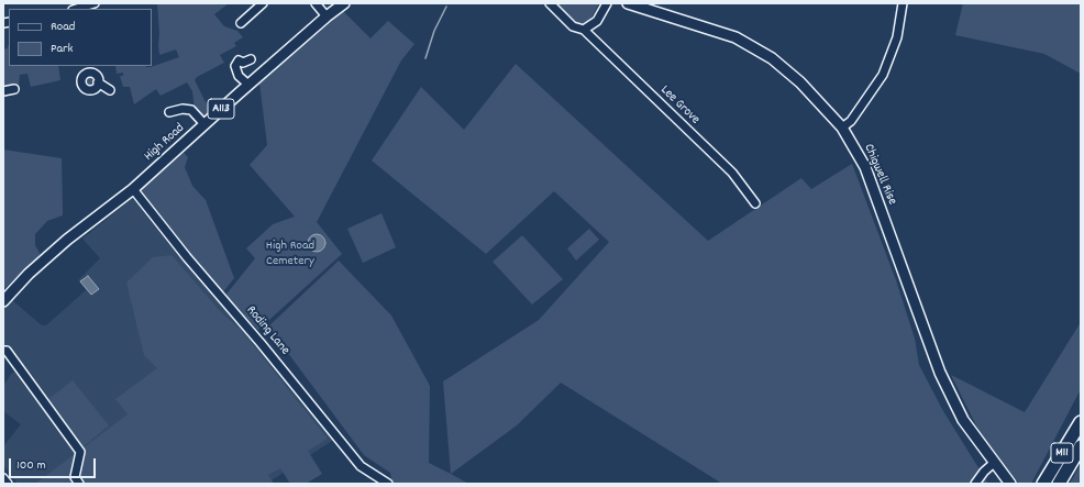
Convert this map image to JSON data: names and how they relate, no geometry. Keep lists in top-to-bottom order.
{
  "streets": {
    "highway": ["M11"],
    "main road": ["A113", "High Road", "Chigwell Rise"],
    "street": ["Lee Grove", "Roding Lane"]
  },
  "crossings": [
    ["High Road", "Roding Lane"]
  ],
  "parks": ["High Road Cemetery"],
  "legend": ["Road", "Park"],
  "scale_bar": "100 m"
}
